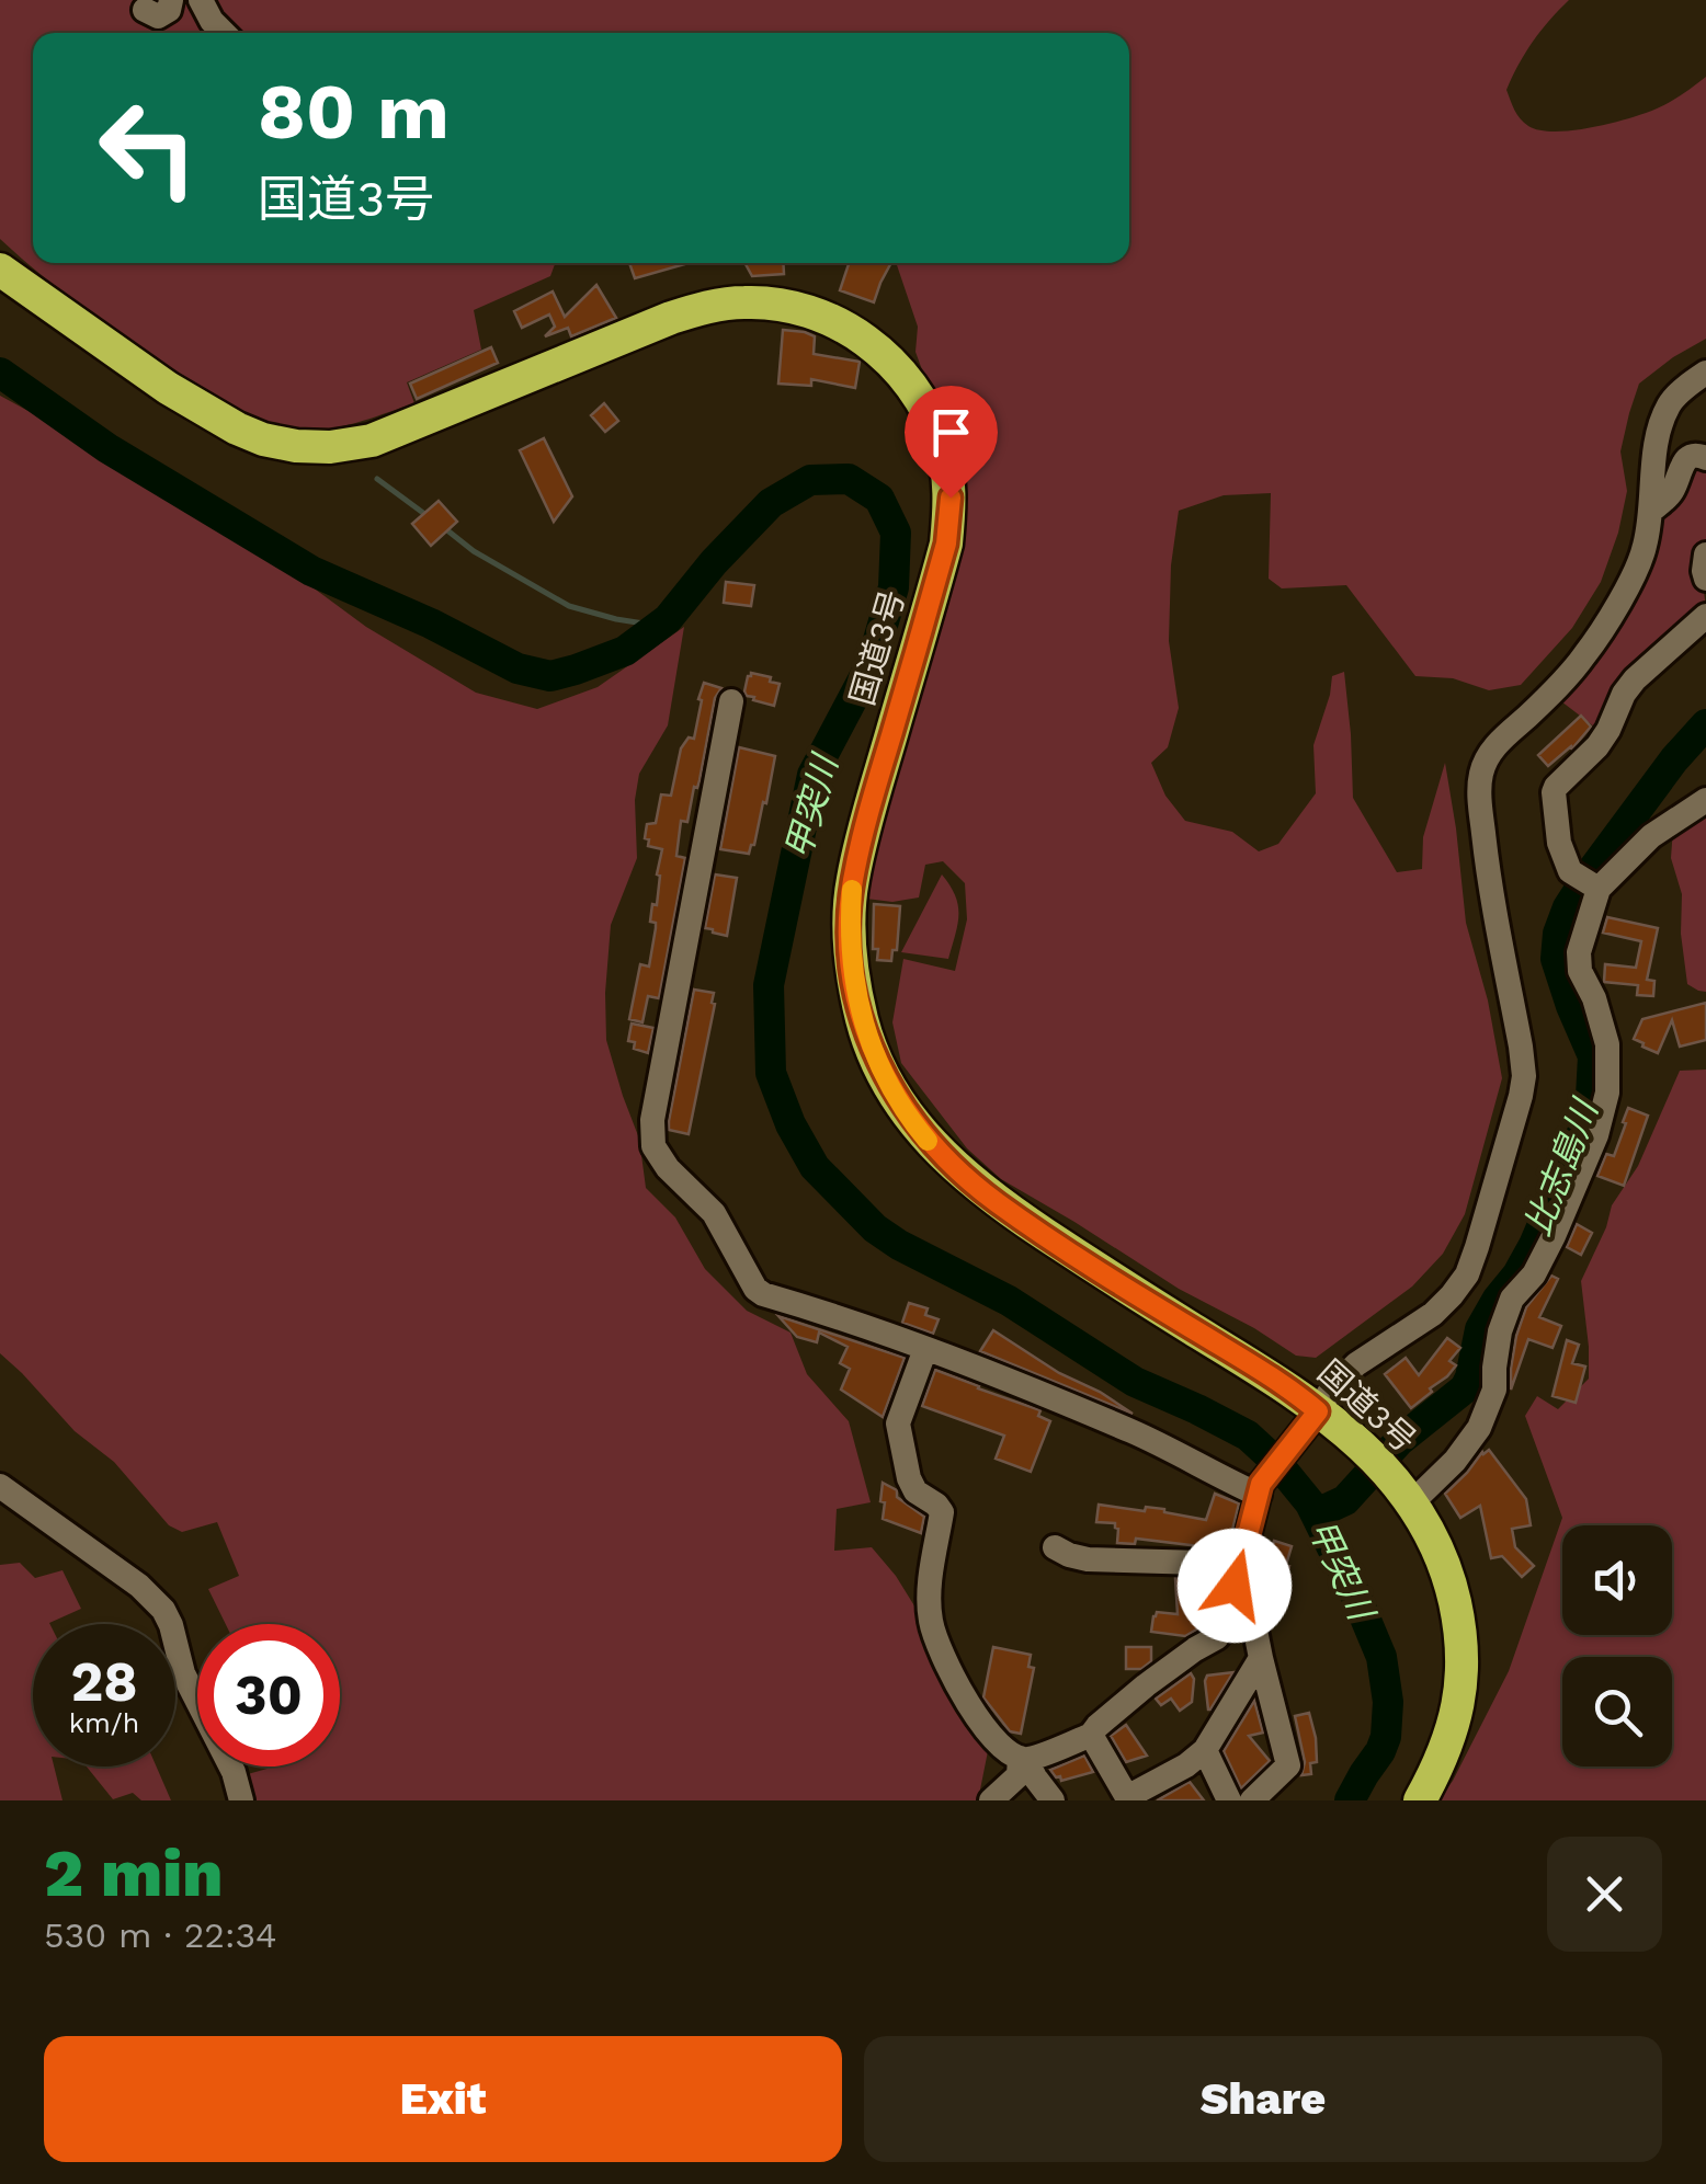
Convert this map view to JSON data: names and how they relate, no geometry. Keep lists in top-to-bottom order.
{
  "streets": {
    "highway": ["国道3号"]
  },
  "water": ["甲突川", "比志島川"],
  "page": {
    "turn": ["80 m", "国道3号"],
    "speed": "28 km/h",
    "limit": "30",
    "heading": ["2 min", "530 m · 22:34"],
    "buttons": ["Exit", "Share"]
  }
}
